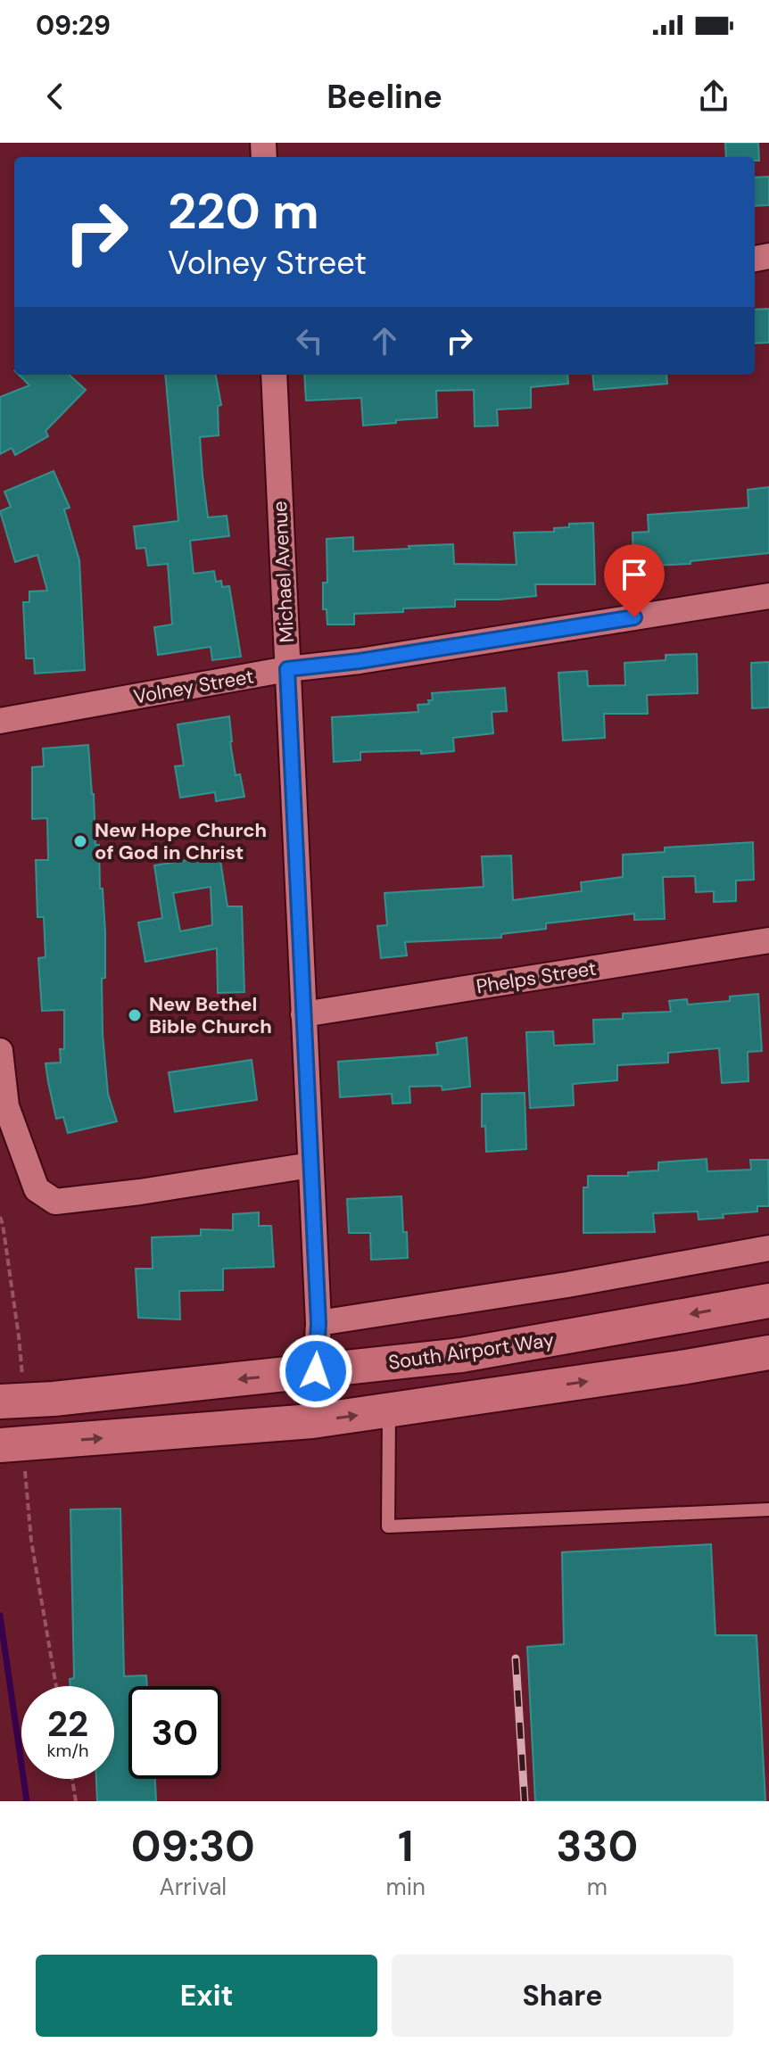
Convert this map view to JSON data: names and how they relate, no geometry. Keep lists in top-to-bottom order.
{
  "streets": {
    "main road": ["South Airport Way"],
    "street": ["Michael Avenue", "Volney Street", "Phelps Street"]
  },
  "crossings": [
    ["Michael Avenue", "Volney Street"],
    ["Michael Avenue", "Phelps Street"],
    ["Michael Avenue", "South Airport Way"]
  ],
  "places": ["New Hope Church of God in Christ", "New Bethel Bible Church"],
  "page": {
    "status": "09:29",
    "header": "Beeline",
    "turn": ["220 m", "Volney Street"],
    "speed": "22 km/h",
    "limit": "30",
    "eta": [
      "09:30",
      "Arrival",
      "1",
      "min",
      "330",
      "m"
    ],
    "buttons": ["Exit", "Share"]
  }
}
